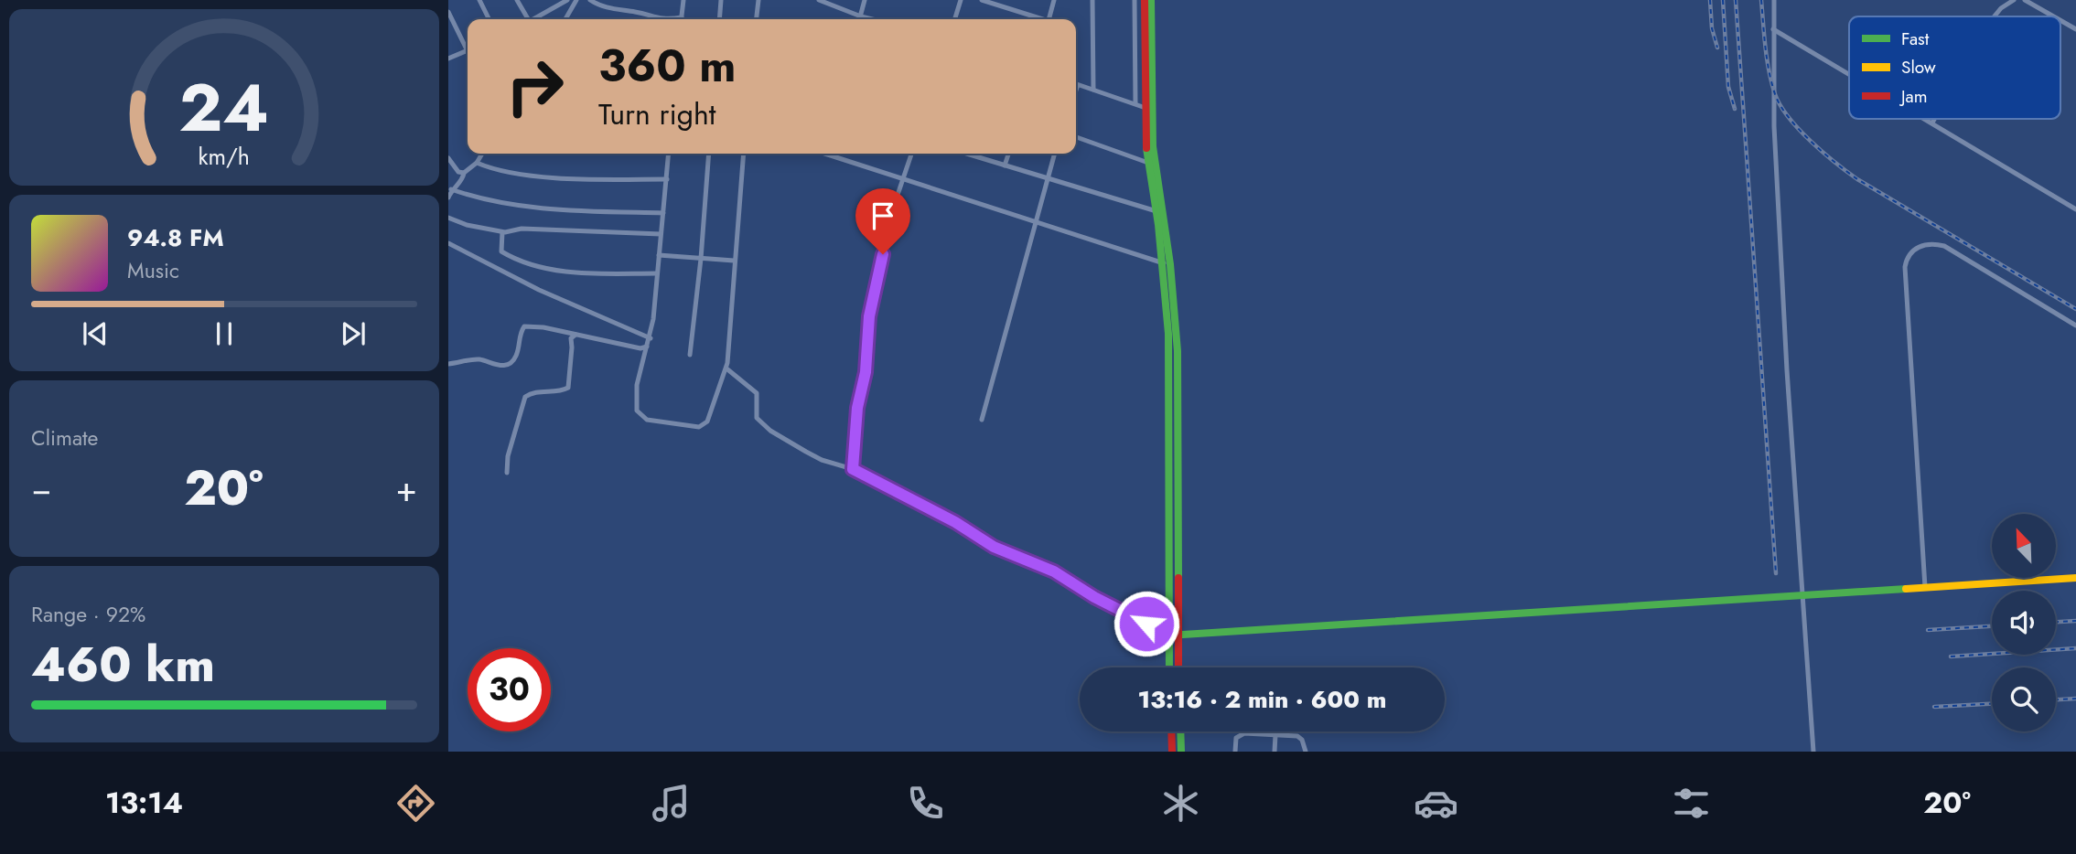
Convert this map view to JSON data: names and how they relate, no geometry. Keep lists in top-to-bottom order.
{
  "legend": ["Fast", "Slow", "Jam"],
  "north": "top left",
  "page": {
    "turn": ["360 m", "Turn right"],
    "song": ["94.8 FM", "Music"],
    "tile": [
      "Climate",
      ["Range · 92%", "460 km"]
    ],
    "heat": ["−", "20°", "+"],
    "limit": "30",
    "trip": "13:16 · 2 min · 600 m",
    "tabs": ["13:14", "20°"],
    "gauge": ["24", "km/h"]
  }
}
